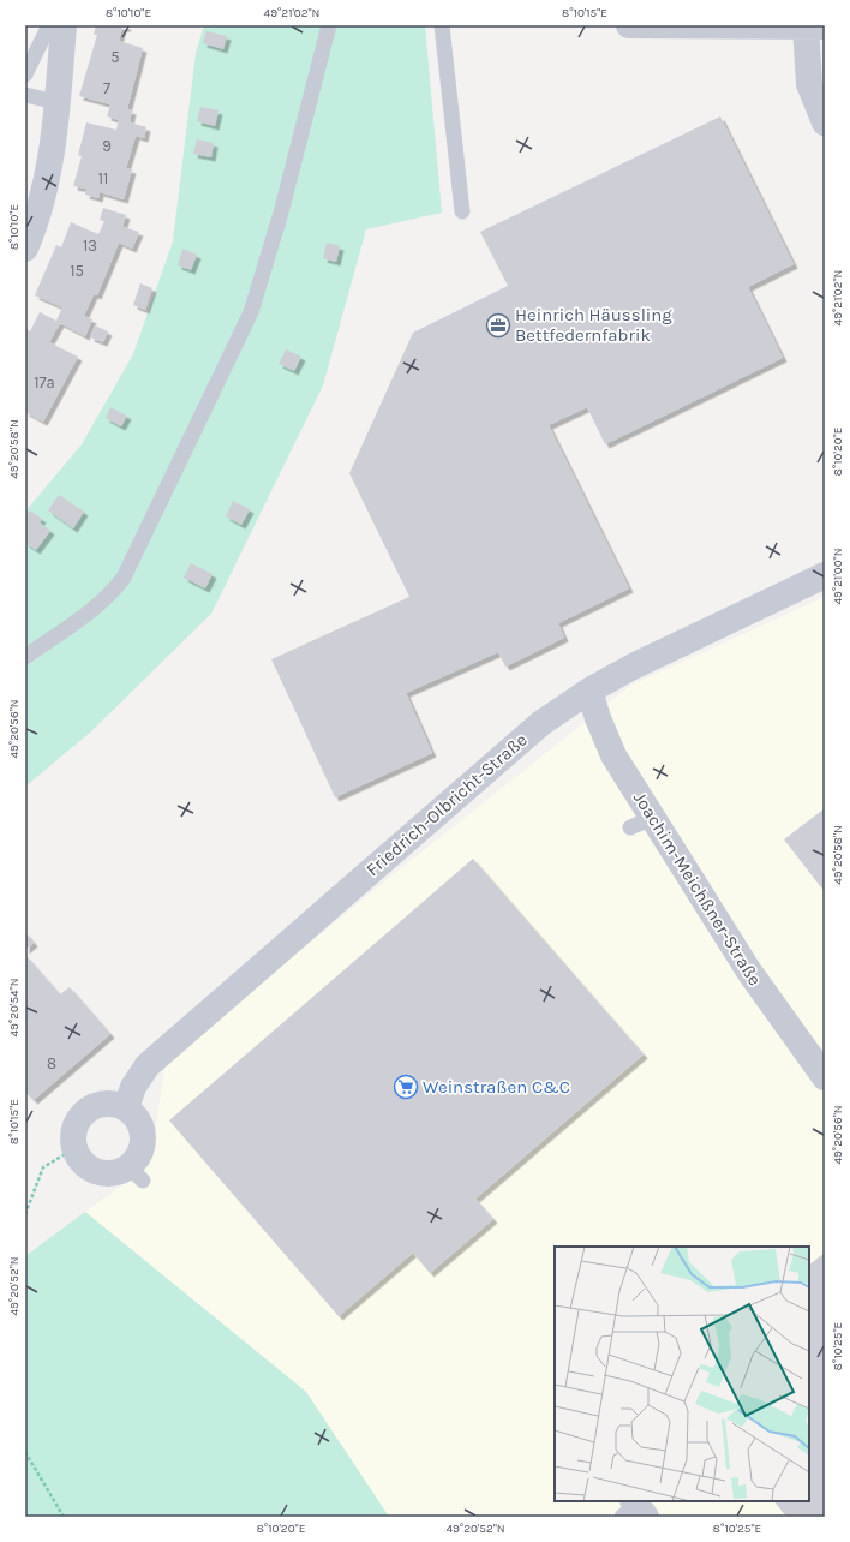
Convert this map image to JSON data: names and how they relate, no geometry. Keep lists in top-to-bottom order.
{
  "streets": {
    "street": ["Friedrich-Olbricht-Straße", "Joachim-Meichßner-Straße"]
  },
  "crossings": [
    ["Friedrich-Olbricht-Straße", "Joachim-Meichßner-Straße"]
  ],
  "places": {
    "office": ["Heinrich Häussling Bettfedernfabrik"],
    "supermarket": ["Weinstraßen C&C"]
  },
  "house_numbers": [
    "5",
    "7",
    "9",
    "11",
    "13",
    "15",
    "17a",
    "8"
  ],
  "coordinates": [
    "8°10'10\"E",
    "49°21'02\"N",
    "8°10'15\"E",
    "49°20'58\"N",
    "8°10'20\"E",
    "49°21'00\"N",
    "49°20'56\"N",
    "49°20'54\"N",
    "49°20'52\"N",
    "8°10'25\"E"
  ]
}
